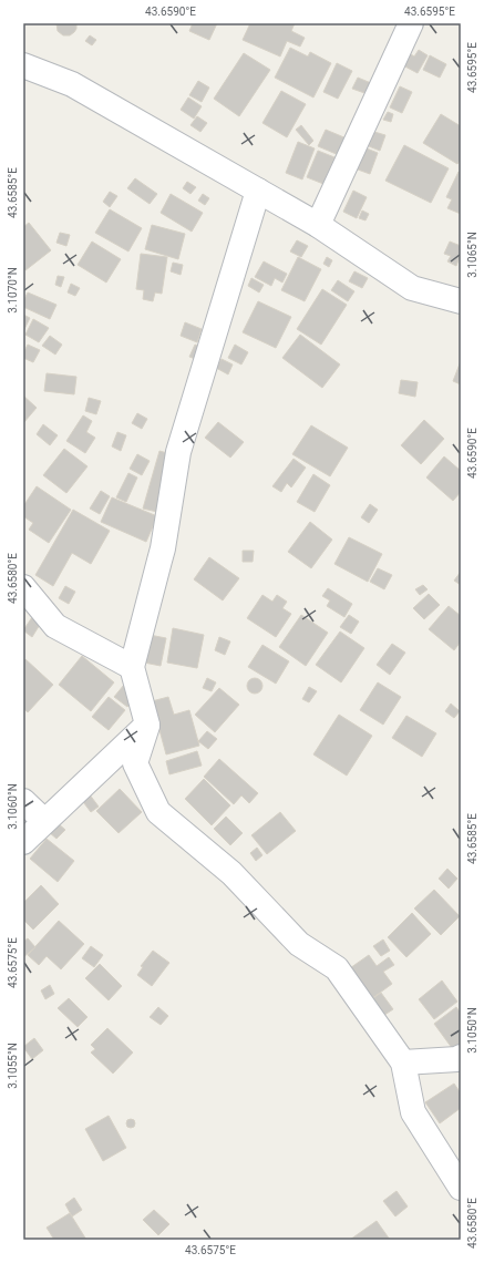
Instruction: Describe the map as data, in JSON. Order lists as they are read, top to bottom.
{
  "coordinates": [
    "43.6590°E",
    "43.6595°E",
    "43.6585°E",
    "3.1065°N",
    "3.1070°N",
    "43.6580°E",
    "3.1060°N",
    "43.6575°E",
    "3.1050°N",
    "3.1055°N"
  ]
}
